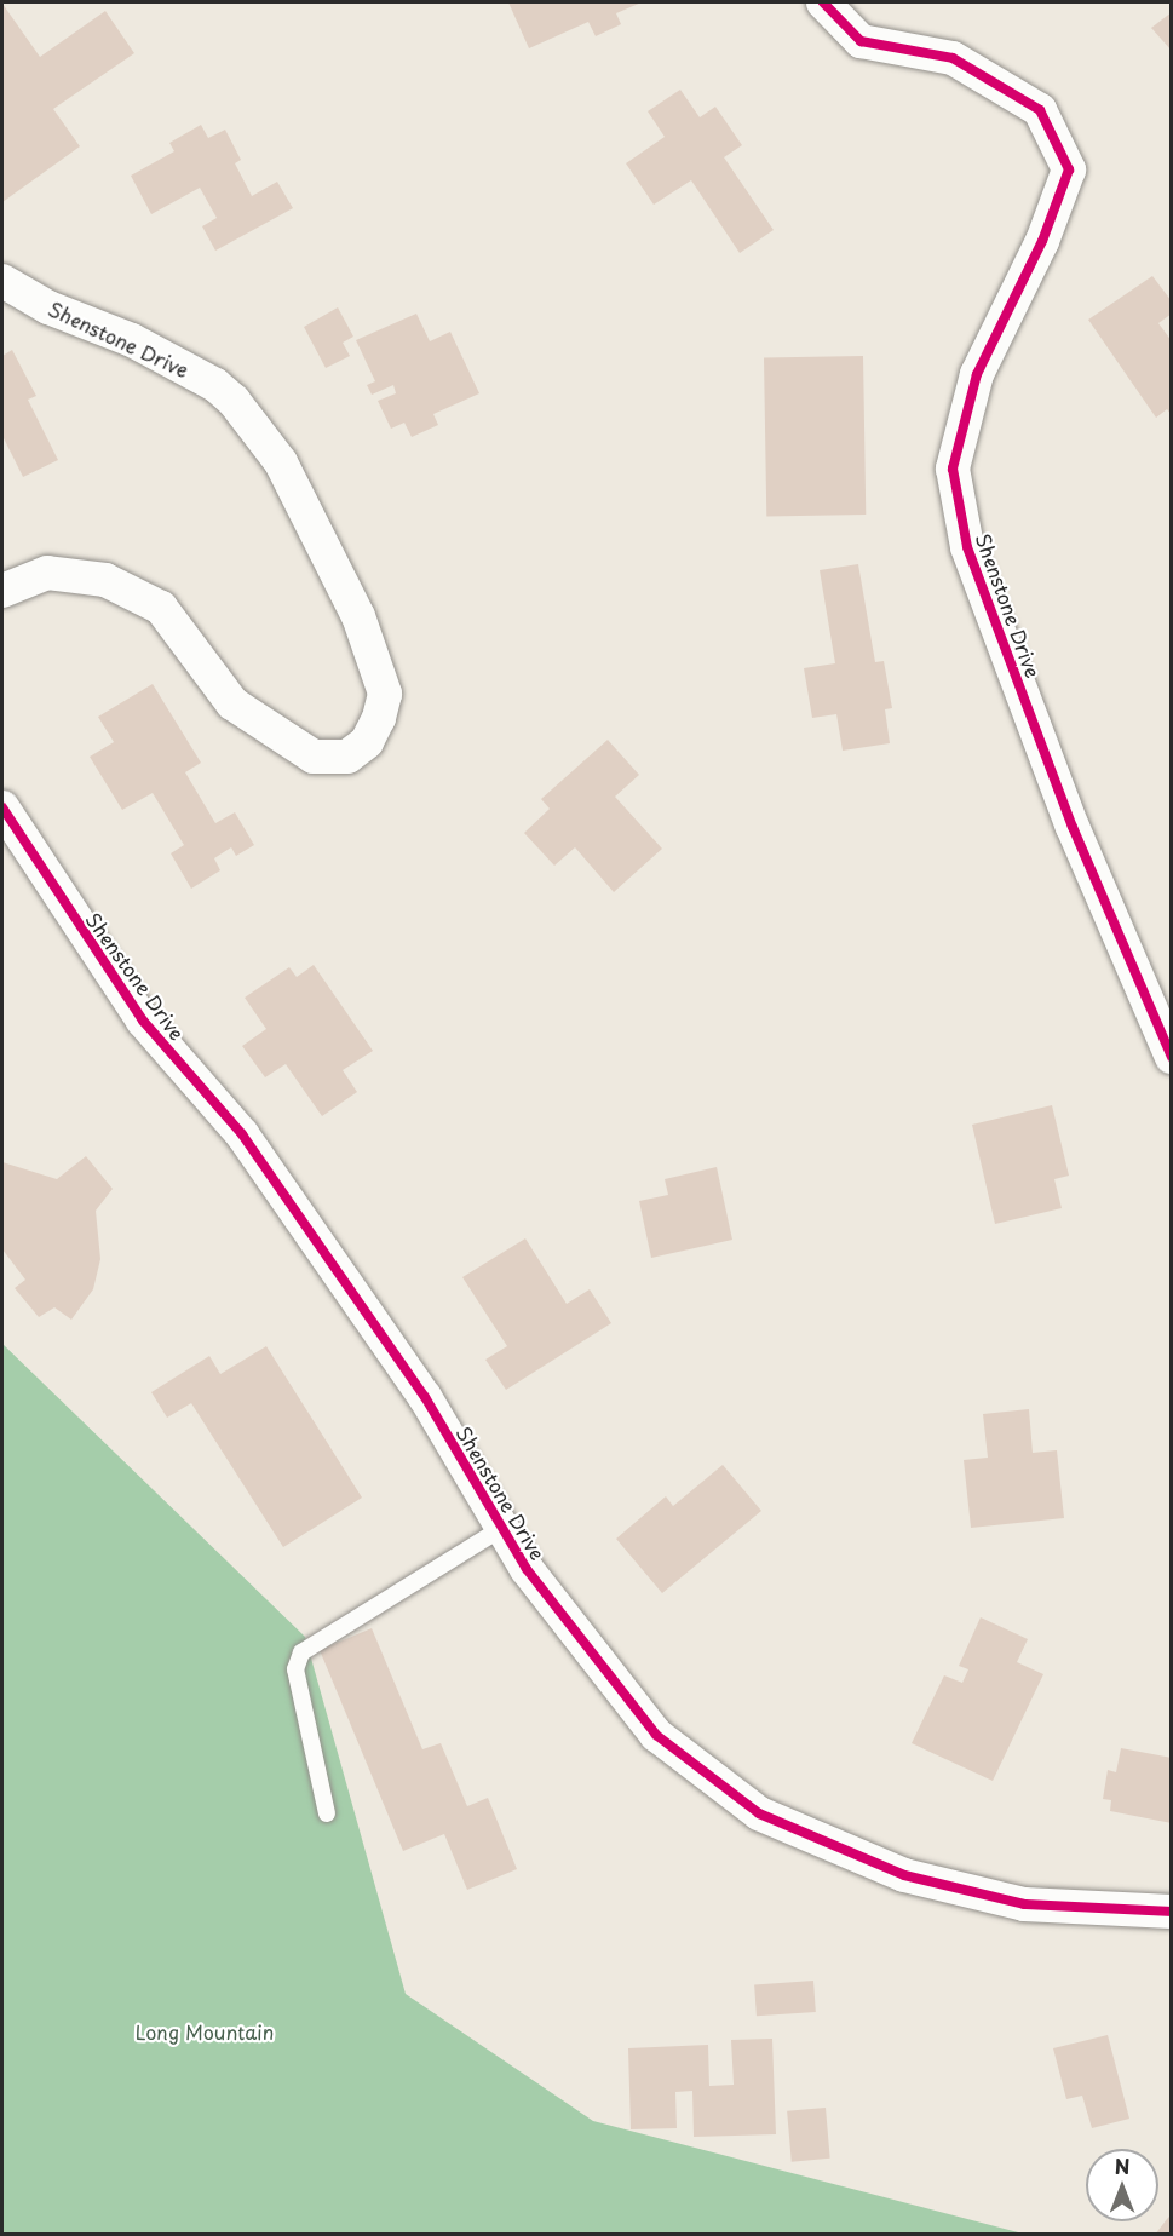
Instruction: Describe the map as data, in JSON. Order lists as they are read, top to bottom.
{
  "streets": {
    "street": ["Shenstone Drive"]
  },
  "parks": ["Long Mountain"],
  "north": "top"
}
